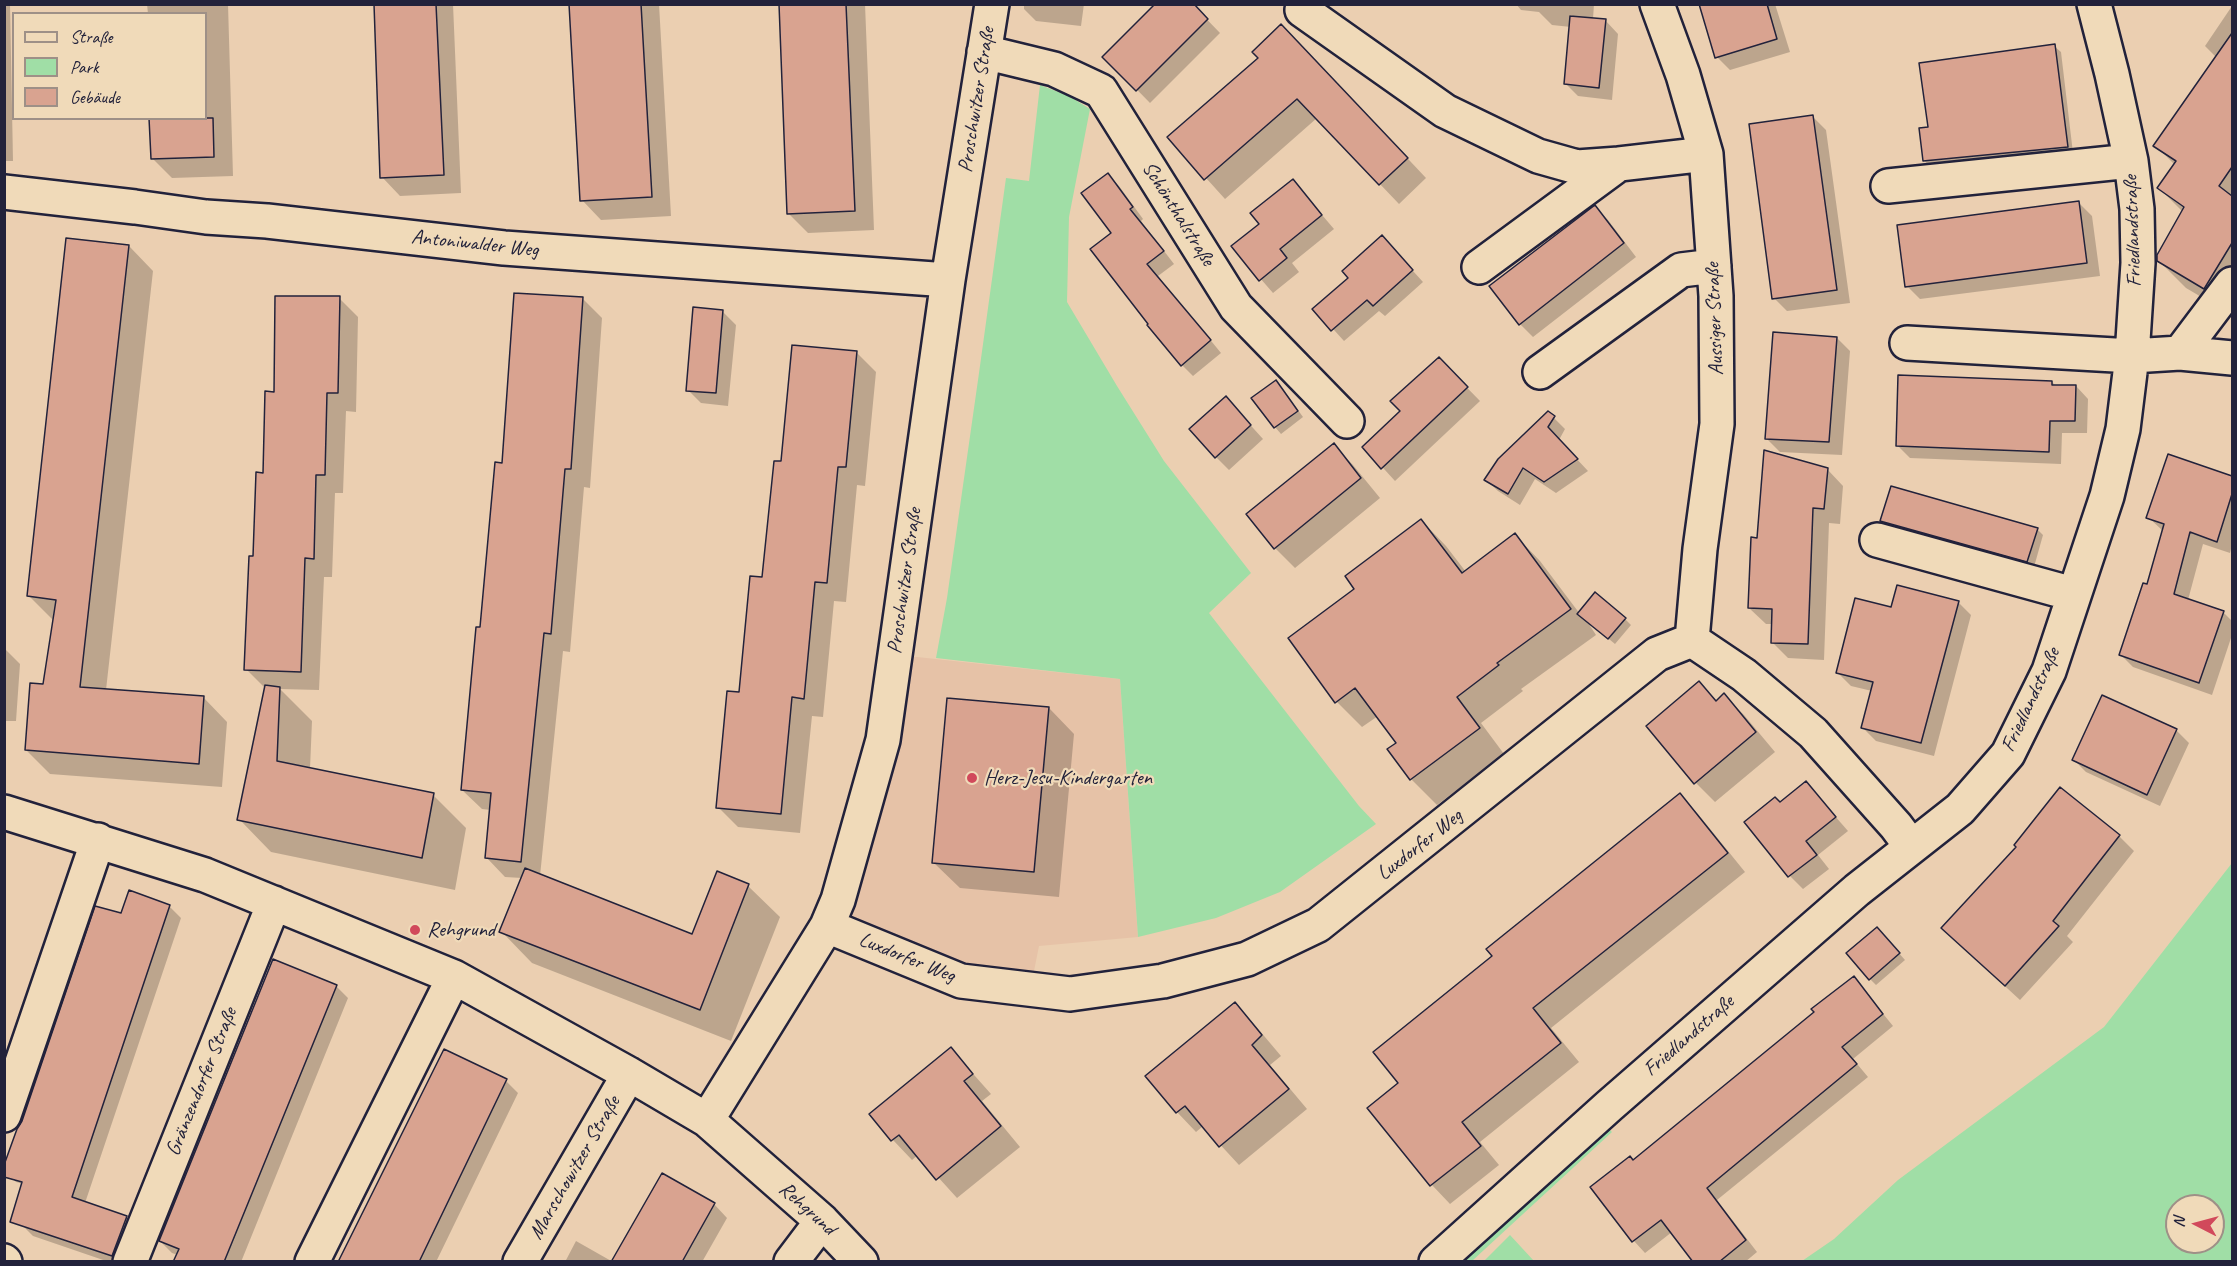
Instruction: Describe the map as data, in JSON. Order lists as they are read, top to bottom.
{
  "streets": {
    "street": [
      "Proschwitzer Straße",
      "Schönthalstraße",
      "Friedlandstraße",
      "Antoniwalder Weg",
      "Aussiger Straße",
      "Luxdorfer Weg",
      "Gränzendorfer Straße",
      "Marschowitzer Straße",
      "Rehgrund"
    ]
  },
  "crossings": [
    ["Proschwitzer Straße", "Schönthalstraße"],
    ["Proschwitzer Straße", "Antoniwalder Weg"],
    ["Proschwitzer Straße", "Luxdorfer Weg"],
    ["Proschwitzer Straße", "Rehgrund"],
    ["Aussiger Straße", "Luxdorfer Weg"],
    ["Gränzendorfer Straße", "Rehgrund"],
    ["Marschowitzer Straße", "Rehgrund"]
  ],
  "places": ["Herz-Jesu-Kindergarten", "Rehgrund"],
  "legend": ["Straße", "Park", "Gebäude"],
  "north": "left"
}
